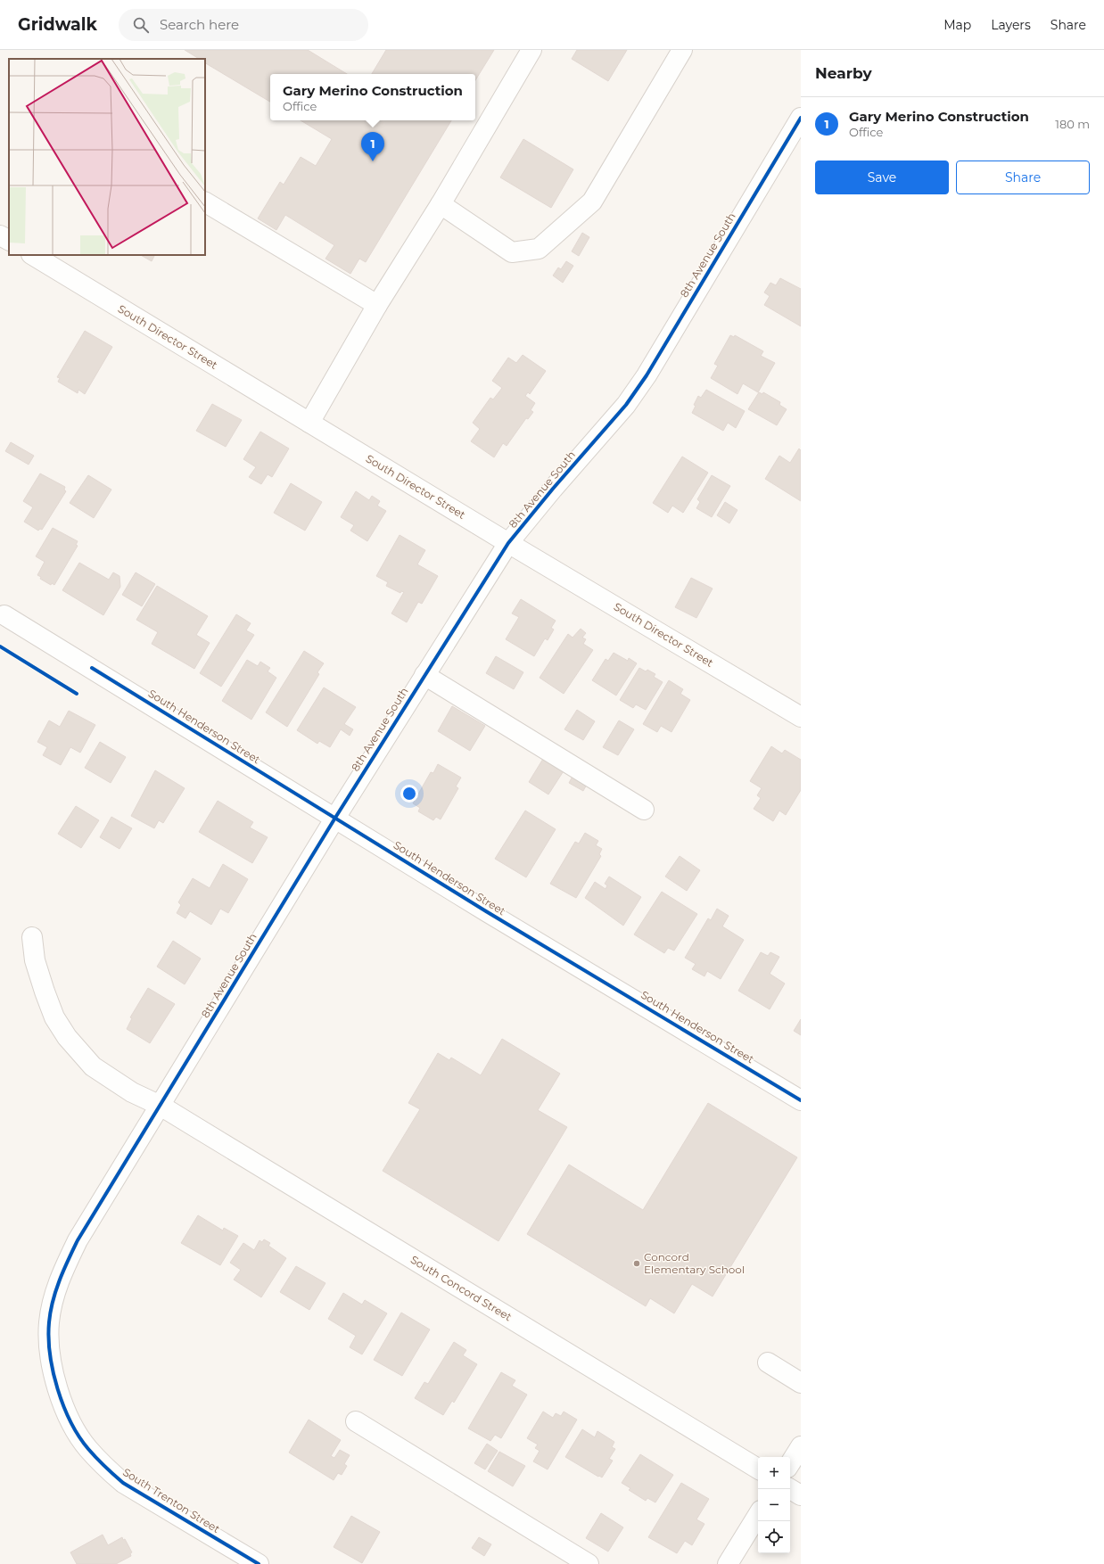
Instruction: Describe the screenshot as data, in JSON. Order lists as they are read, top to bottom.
{
  "streets": {
    "street": [
      "8th Avenue South",
      "South Director Street",
      "South Henderson Street",
      "South Concord Street",
      "South Trenton Street"
    ]
  },
  "crossings": [
    ["8th Avenue South", "South Director Street"],
    ["8th Avenue South", "South Henderson Street"],
    ["8th Avenue South", "South Concord Street"],
    ["8th Avenue South", "South Trenton Street"]
  ],
  "places": ["Concord Elementary School"],
  "page": {
    "header": "Gridwalk",
    "search": "Search here",
    "nav": ["Map", "Layers", "Share"],
    "heading": "Nearby",
    "popup": ["Gary Merino Construction", "Office"],
    "list": [
      {
        "mark": "1",
        "name": "Gary Merino Construction",
        "note": "Office",
        "value": "180 m"
      }
    ],
    "pins": "1",
    "buttons": ["Save", "Share"],
    "map_buttons": ["+", "−"]
  }
}
